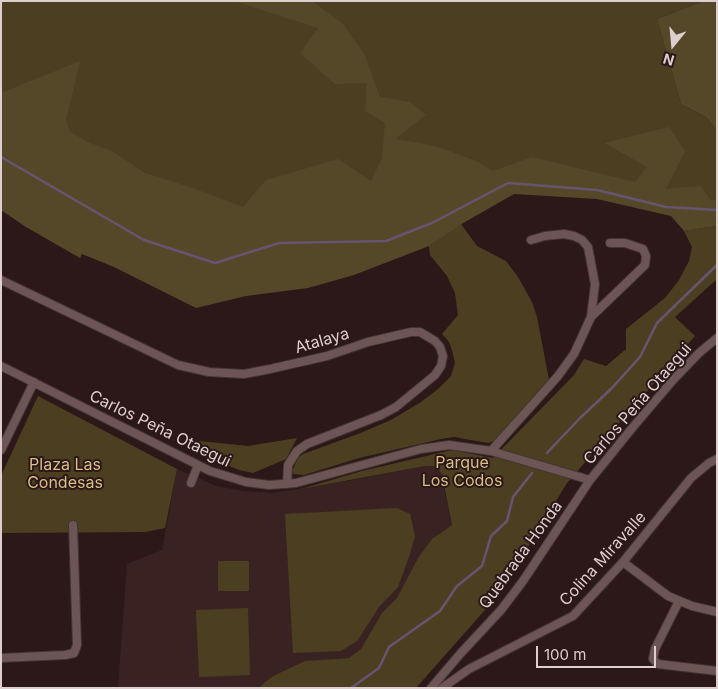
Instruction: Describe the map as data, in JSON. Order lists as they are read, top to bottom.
{
  "streets": {
    "street": [
      "Atalaya",
      "Carlos Peña Otaegui",
      "Quebrada Honda",
      "Colina Miravalle"
    ]
  },
  "crossings": [
    ["Atalaya", "Carlos Peña Otaegui"],
    ["Carlos Peña Otaegui", "Quebrada Honda"]
  ],
  "parks": ["Parque Los Codos", "Plaza Las Condesas"],
  "scale_bar": "100 m",
  "north": "bottom"
}
